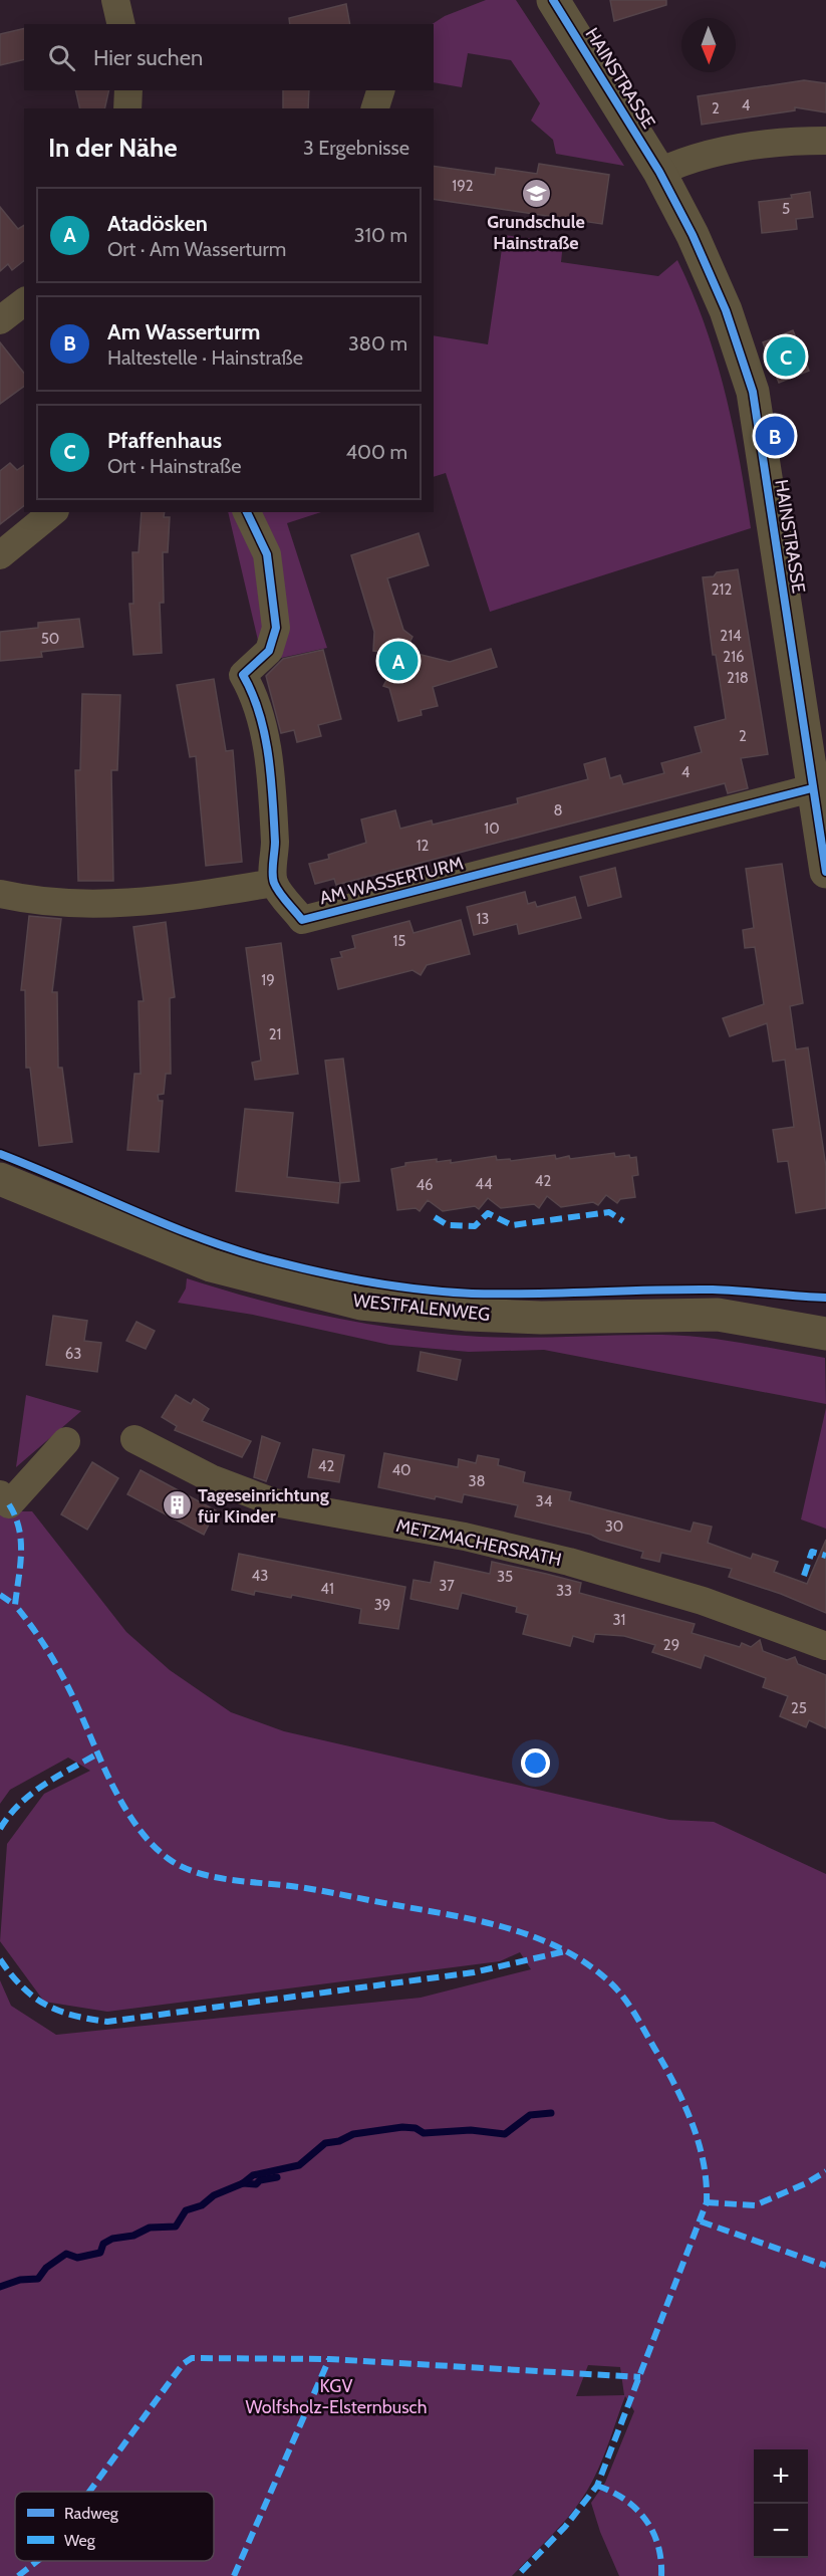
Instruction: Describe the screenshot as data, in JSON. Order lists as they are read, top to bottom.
{
  "streets": {
    "street": [
      "HAINSTRASSE",
      "AM WASSERTURM",
      "WESTFALENWEG",
      "METZMACHERSRATH"
    ]
  },
  "crossings": [
    ["HAINSTRASSE", "AM WASSERTURM"]
  ],
  "parks": ["KGV Wolfsholz-Elsternbusch"],
  "places": {
    "school or university": ["Grundschule Hainstraße"],
    "building": ["Tageseinrichtung für Kinder"]
  },
  "house_numbers": [
    "4",
    "2",
    "192",
    "5",
    "212",
    "214",
    "50",
    "216",
    "218",
    "2",
    "4",
    "8",
    "10",
    "12",
    "13",
    "15",
    "19",
    "21",
    "42",
    "44",
    "46",
    "63",
    "42",
    "40",
    "38",
    "34",
    "30",
    "43",
    "35",
    "37",
    "41",
    "33",
    "39",
    "31",
    "29",
    "25"
  ],
  "legend": ["Radweg", "Weg"],
  "north": "bottom",
  "page": {
    "search": "Hier suchen",
    "heading": ["In der Nähe", "3 Ergebnisse"],
    "list": [
      {
        "mark": "A",
        "name": "Atadösken",
        "note": "Ort · Am Wasserturm",
        "value": "310 m"
      },
      {
        "mark": "B",
        "name": "Am Wasserturm",
        "note": "Haltestelle · Hainstraße",
        "value": "380 m"
      },
      {
        "mark": "C",
        "name": "Pfaffenhaus",
        "note": "Ort · Hainstraße",
        "value": "400 m"
      }
    ],
    "pins": ["C", "B", "A"],
    "map_buttons": ["+", "−"]
  }
}
